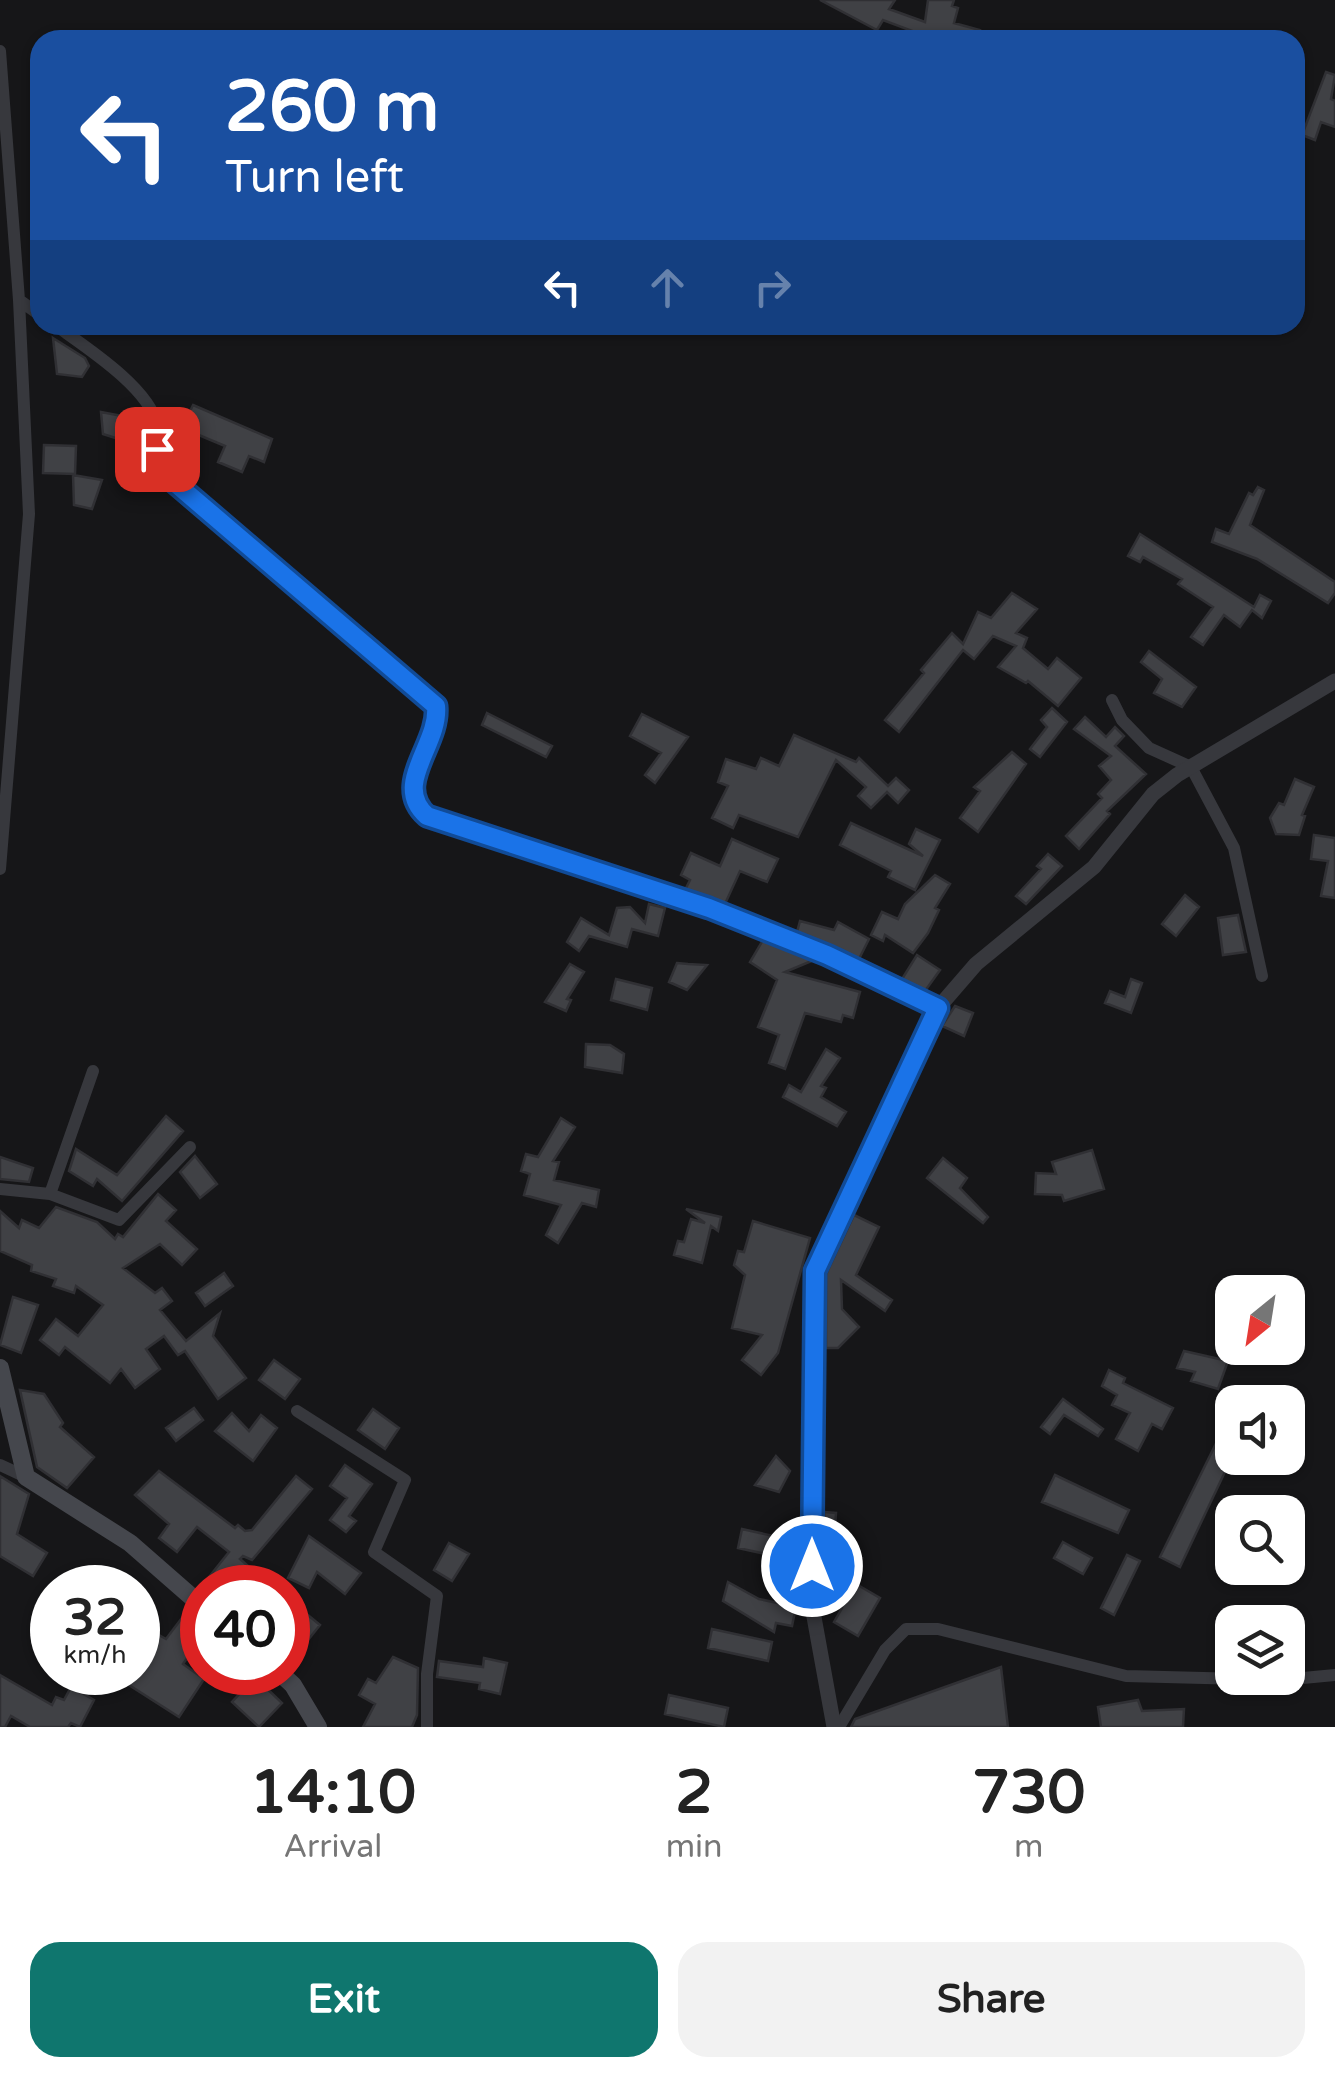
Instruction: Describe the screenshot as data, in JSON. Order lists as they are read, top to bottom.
{
  "north": "bottom left",
  "page": {
    "turn": ["260 m", "Turn left"],
    "speed": "32 km/h",
    "limit": "40",
    "eta": [
      "14:10",
      "Arrival",
      "2",
      "min",
      "730",
      "m"
    ],
    "buttons": ["Exit", "Share"]
  }
}
